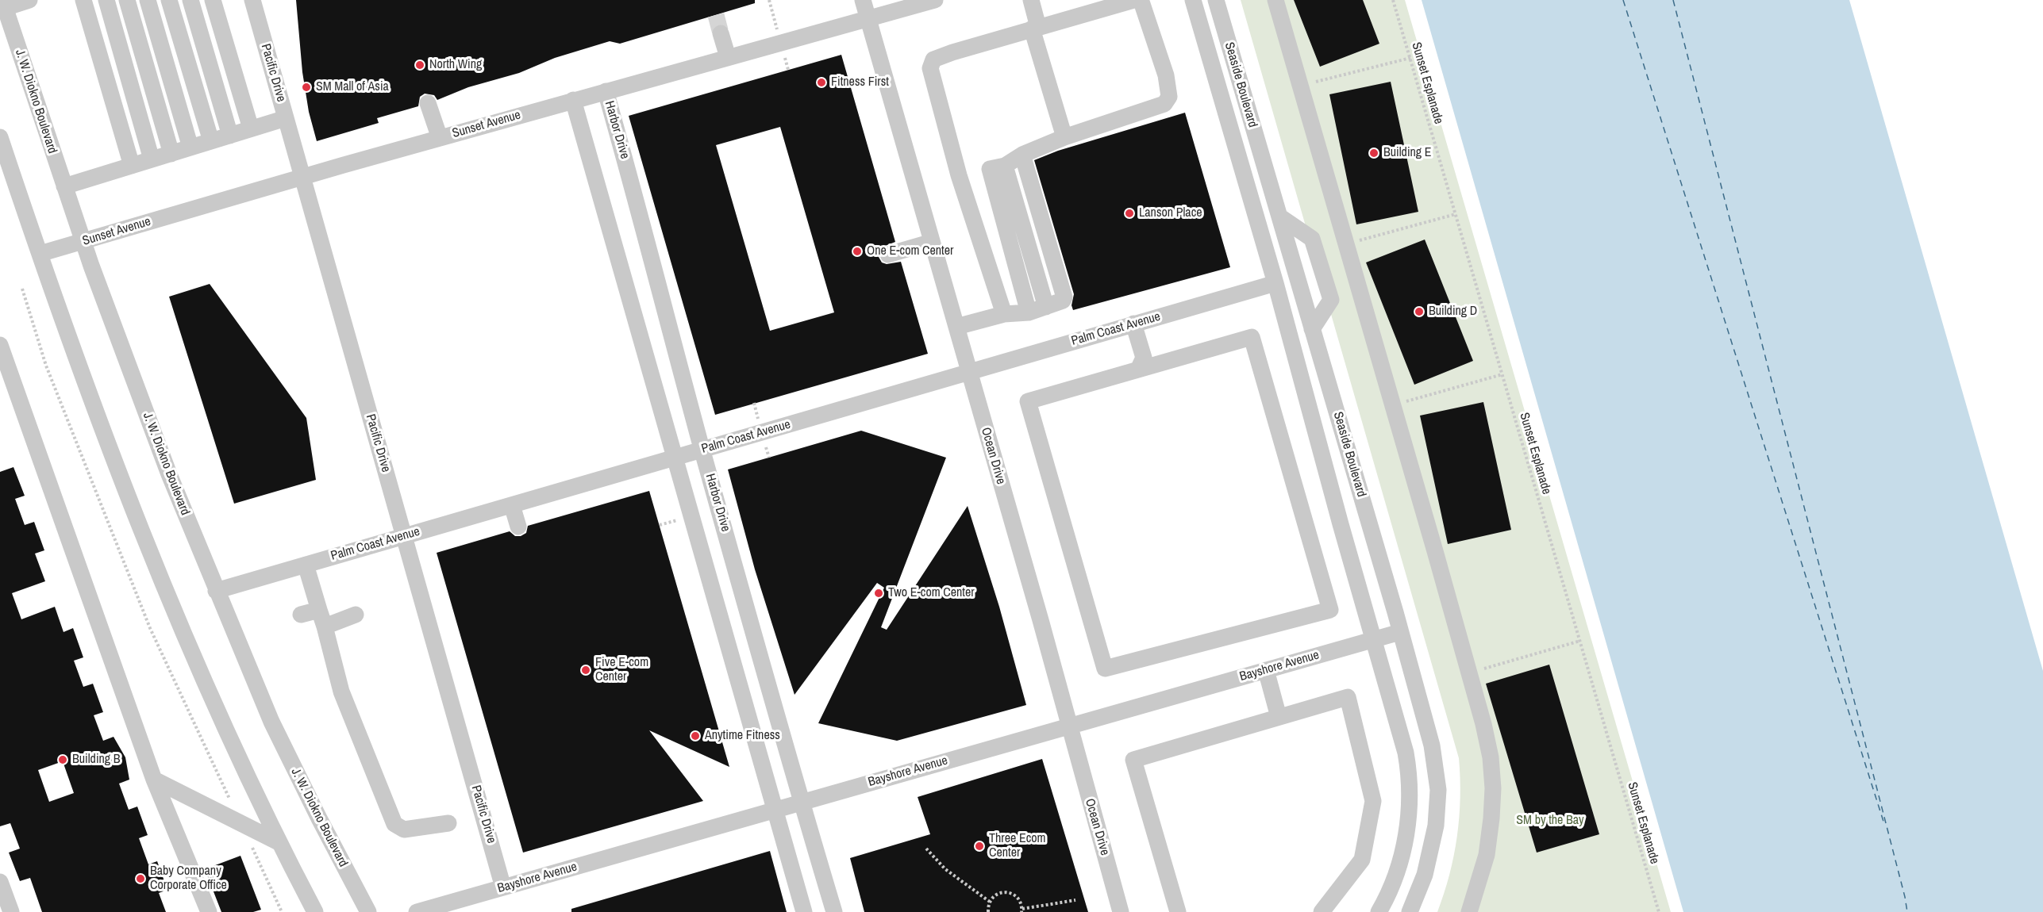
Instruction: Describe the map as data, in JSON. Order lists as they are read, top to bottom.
{
  "streets": {
    "street": [
      "Pacific Drive",
      "Seaside Boulevard",
      "J. W. Diokno Boulevard",
      "Sunset Avenue",
      "Harbor Drive",
      "Palm Coast Avenue",
      "Ocean Drive",
      "Bayshore Avenue"
    ],
    "path": ["Sunset Esplanade"]
  },
  "crossings": [
    ["Pacific Drive", "Sunset Avenue"],
    ["Pacific Drive", "Palm Coast Avenue"],
    ["Pacific Drive", "Bayshore Avenue"],
    ["Seaside Boulevard", "Palm Coast Avenue"],
    ["Seaside Boulevard", "Bayshore Avenue"],
    ["J. W. Diokno Boulevard", "Sunset Avenue"],
    ["J. W. Diokno Boulevard", "Palm Coast Avenue"],
    ["Sunset Avenue", "Harbor Drive"],
    ["Sunset Avenue", "Ocean Drive"],
    ["Harbor Drive", "Palm Coast Avenue"],
    ["Harbor Drive", "Bayshore Avenue"],
    ["Palm Coast Avenue", "Ocean Drive"],
    ["Ocean Drive", "Bayshore Avenue"]
  ],
  "parks": ["SM by the Bay"],
  "places": [
    "North Wing",
    "Fitness First",
    "SM Mall of Asia",
    "Building E",
    "Lanson Place",
    "One E-com Center",
    "Building D",
    "Two E-com Center",
    "Five E-com Center",
    "Anytime Fitness",
    "Building B",
    "Three Ecom Center",
    "Baby Company Corporate Office"
  ]
}
